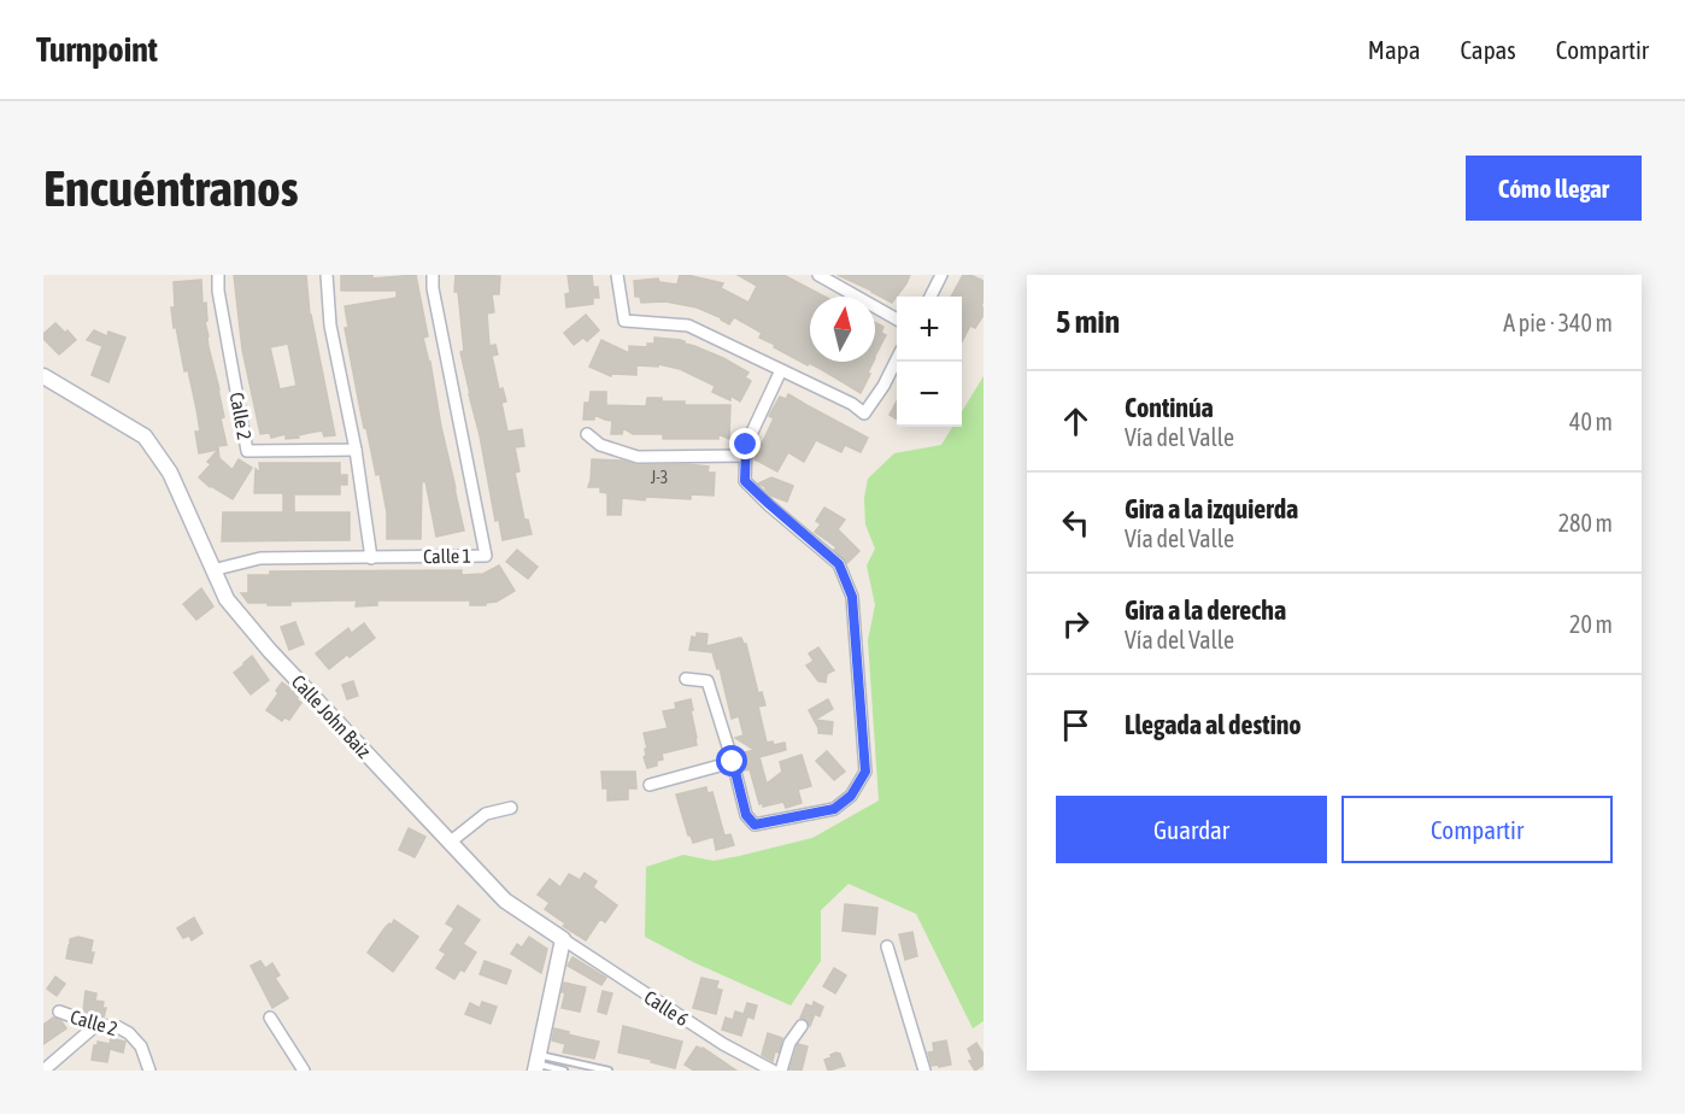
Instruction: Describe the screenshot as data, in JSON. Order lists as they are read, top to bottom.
{
  "streets": {
    "street": [
      "Calle 2",
      "Calle 1",
      "Calle John Baiz",
      "Calle 6"
    ]
  },
  "crossings": [
    ["Calle 1", "Calle John Baiz"],
    ["Calle John Baiz", "Calle 6"]
  ],
  "house_numbers": ["J-3"],
  "north": "top",
  "page": {
    "header": "Turnpoint",
    "nav": ["Mapa", "Capas", "Compartir"],
    "buttons": [
      "Cómo llegar",
      ["Guardar", "Compartir"]
    ],
    "title": "Encuéntranos",
    "heading": ["5 min", "A pie · 340 m"],
    "map_buttons": ["+", "−"],
    "list": [
      ["Continúa", "Vía del Valle", "40 m"],
      ["Gira a la izquierda", "Vía del Valle", "280 m"],
      ["Gira a la derecha", "Vía del Valle", "20 m"],
      "Llegada al destino"
    ]
  }
}
